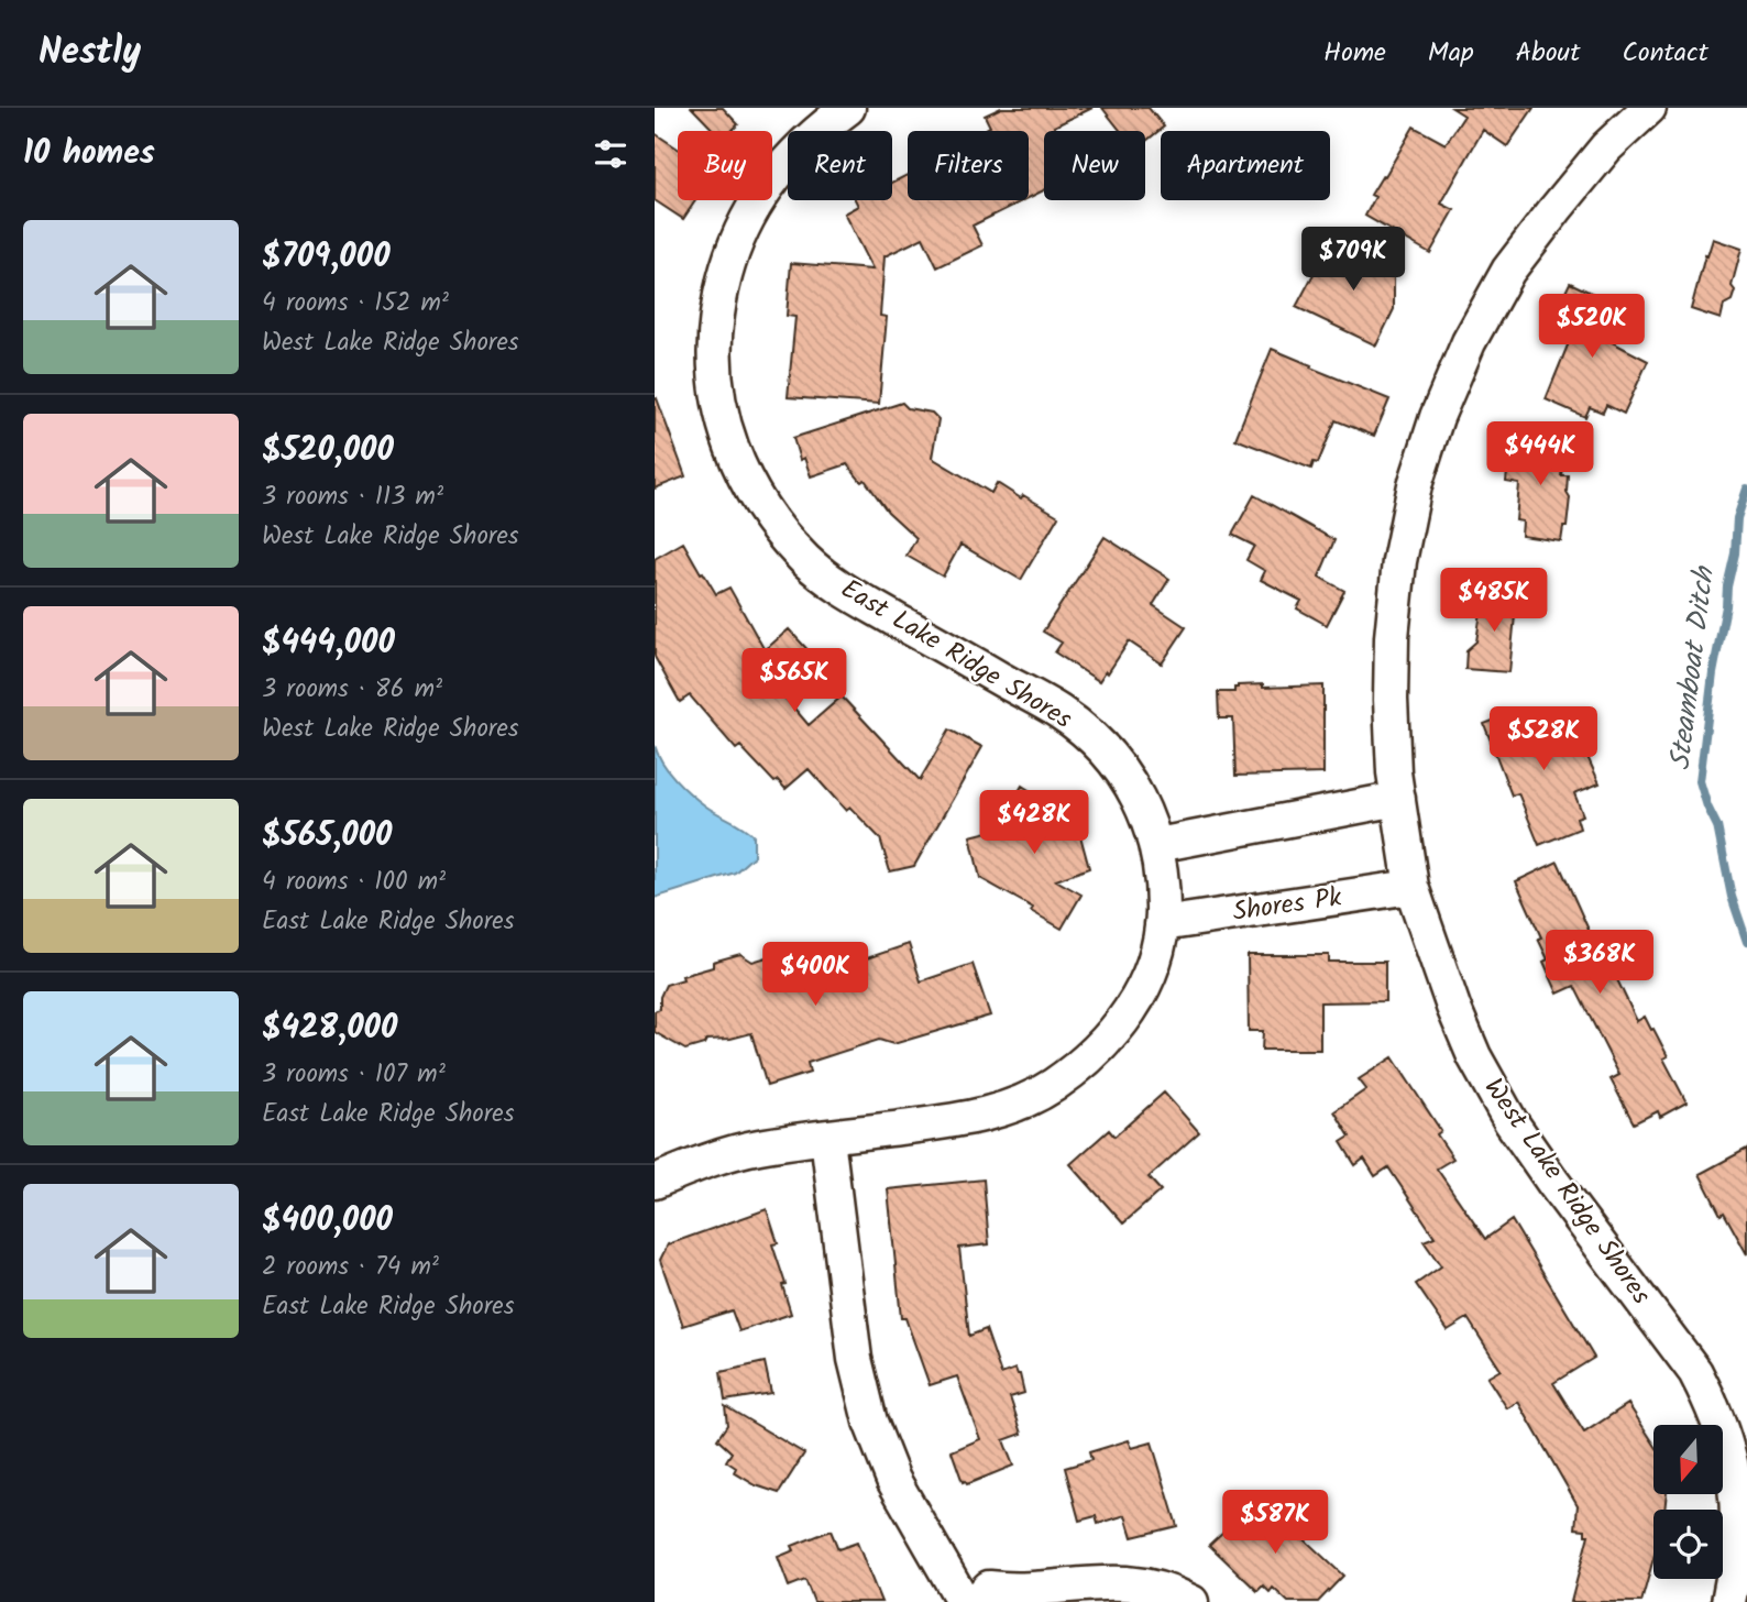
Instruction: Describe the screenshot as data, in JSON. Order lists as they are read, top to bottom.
{
  "streets": {
    "street": ["East Lake Ridge Shores", "Shores Pk", "West Lake Ridge Shores"]
  },
  "crossings": [
    ["East Lake Ridge Shores", "Shores Pk"],
    ["Shores Pk", "West Lake Ridge Shores"]
  ],
  "water": ["Steamboat Ditch"],
  "north": "bottom",
  "page": {
    "header": "Nestly",
    "nav": [
      "Home",
      "Map",
      "About",
      "Contact"
    ],
    "heading": "10 homes",
    "chip": [
      "Buy",
      "Rent",
      "Filters",
      "New",
      "Apartment"
    ],
    "list": [
      {
        "name": "$709,000",
        "note": "4 rooms · 152 m² · West Lake Ridge Shores"
      },
      {
        "name": "$520,000",
        "note": "3 rooms · 113 m² · West Lake Ridge Shores"
      },
      {
        "name": "$444,000",
        "note": "3 rooms · 86 m² · West Lake Ridge Shores"
      },
      {
        "name": "$565,000",
        "note": "4 rooms · 100 m² · East Lake Ridge Shores"
      },
      {
        "name": "$428,000",
        "note": "3 rooms · 107 m² · East Lake Ridge Shores"
      },
      {
        "name": "$400,000",
        "note": "2 rooms · 74 m² · East Lake Ridge Shores"
      }
    ],
    "price": [
      "$709K",
      "$520K",
      "$444K",
      "$485K",
      "$565K",
      "$528K",
      "$428K",
      "$368K",
      "$400K",
      "$587K"
    ]
  }
}
